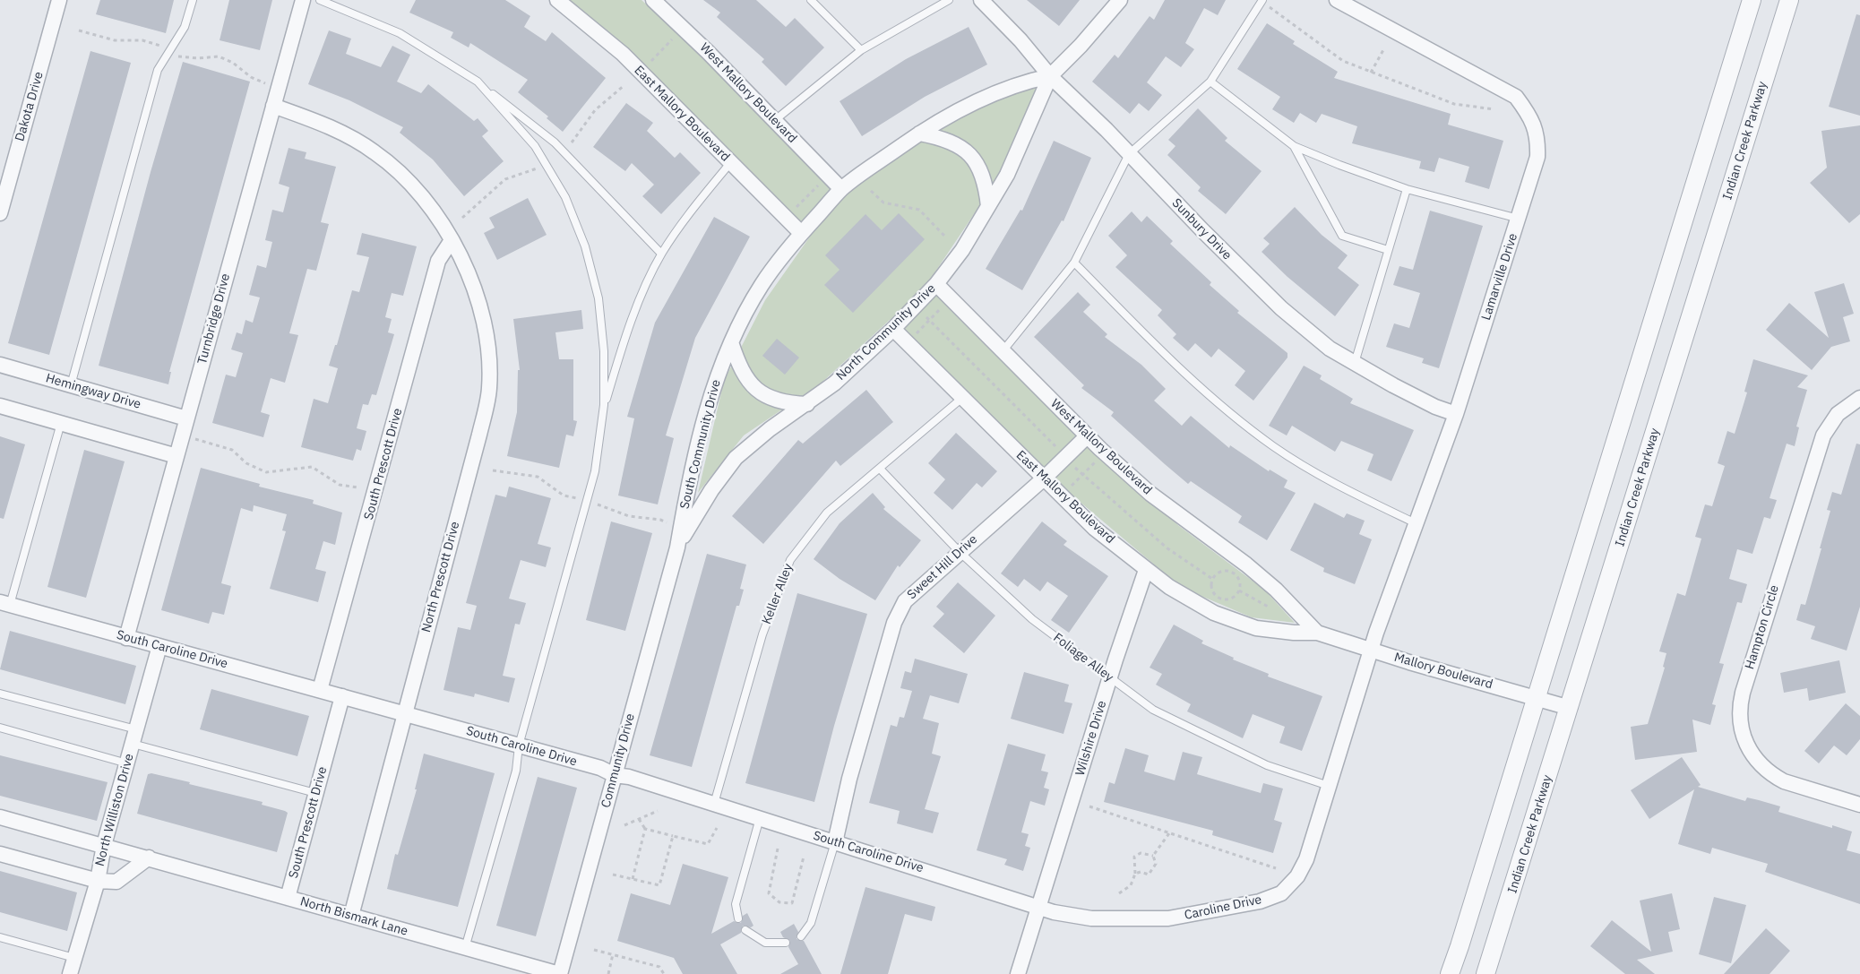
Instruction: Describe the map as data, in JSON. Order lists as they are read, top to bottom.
{
  "streets": {
    "street": [
      "West Mallory Boulevard",
      "Dakota Drive",
      "East Mallory Boulevard",
      "Indian Creek Parkway",
      "Sunbury Drive",
      "Lamarville Drive",
      "Turnbridge Drive",
      "North Community Drive",
      "Hemingway Drive",
      "South Community Drive",
      "South Prescott Drive",
      "Sweet Hill Drive",
      "North Prescott Drive",
      "Hampton Circle",
      "South Caroline Drive",
      "Mallory Boulevard",
      "Wilshire Drive",
      "Community Drive",
      "North Williston Drive",
      "Caroline Drive",
      "North Bismark Lane"
    ],
    "lane": ["Keller Alley", "Foliage Alley"]
  },
  "crossings": [
    ["West Mallory Boulevard", "East Mallory Boulevard"],
    ["West Mallory Boulevard", "North Community Drive"],
    ["West Mallory Boulevard", "South Community Drive"],
    ["West Mallory Boulevard", "Sweet Hill Drive"],
    ["West Mallory Boulevard", "Mallory Boulevard"],
    ["East Mallory Boulevard", "North Community Drive"],
    ["East Mallory Boulevard", "South Community Drive"],
    ["East Mallory Boulevard", "Sweet Hill Drive"],
    ["East Mallory Boulevard", "Keller Alley"],
    ["East Mallory Boulevard", "Mallory Boulevard"],
    ["East Mallory Boulevard", "Wilshire Drive"],
    ["Indian Creek Parkway", "Mallory Boulevard"],
    ["Sunbury Drive", "Lamarville Drive"],
    ["Sunbury Drive", "North Community Drive"],
    ["Sunbury Drive", "South Community Drive"],
    ["Lamarville Drive", "Mallory Boulevard"],
    ["Lamarville Drive", "Caroline Drive"],
    ["Turnbridge Drive", "Hemingway Drive"],
    ["Turnbridge Drive", "North Prescott Drive"],
    ["Turnbridge Drive", "South Caroline Drive"],
    ["North Community Drive", "South Community Drive"],
    ["North Community Drive", "Community Drive"],
    ["South Community Drive", "Community Drive"],
    ["South Prescott Drive", "North Prescott Drive"],
    ["South Prescott Drive", "South Caroline Drive"],
    ["South Prescott Drive", "North Bismark Lane"],
    ["Sweet Hill Drive", "South Caroline Drive"],
    ["Sweet Hill Drive", "Foliage Alley"],
    ["North Prescott Drive", "South Caroline Drive"],
    ["North Prescott Drive", "North Bismark Lane"],
    ["Keller Alley", "South Caroline Drive"],
    ["Keller Alley", "Foliage Alley"],
    ["South Caroline Drive", "Wilshire Drive"],
    ["South Caroline Drive", "Community Drive"],
    ["South Caroline Drive", "North Williston Drive"],
    ["South Caroline Drive", "Caroline Drive"],
    ["Foliage Alley", "Wilshire Drive"],
    ["Foliage Alley", "Caroline Drive"],
    ["Mallory Boulevard", "Caroline Drive"],
    ["Wilshire Drive", "Caroline Drive"],
    ["Community Drive", "North Bismark Lane"],
    ["North Williston Drive", "North Bismark Lane"]
  ]
}
